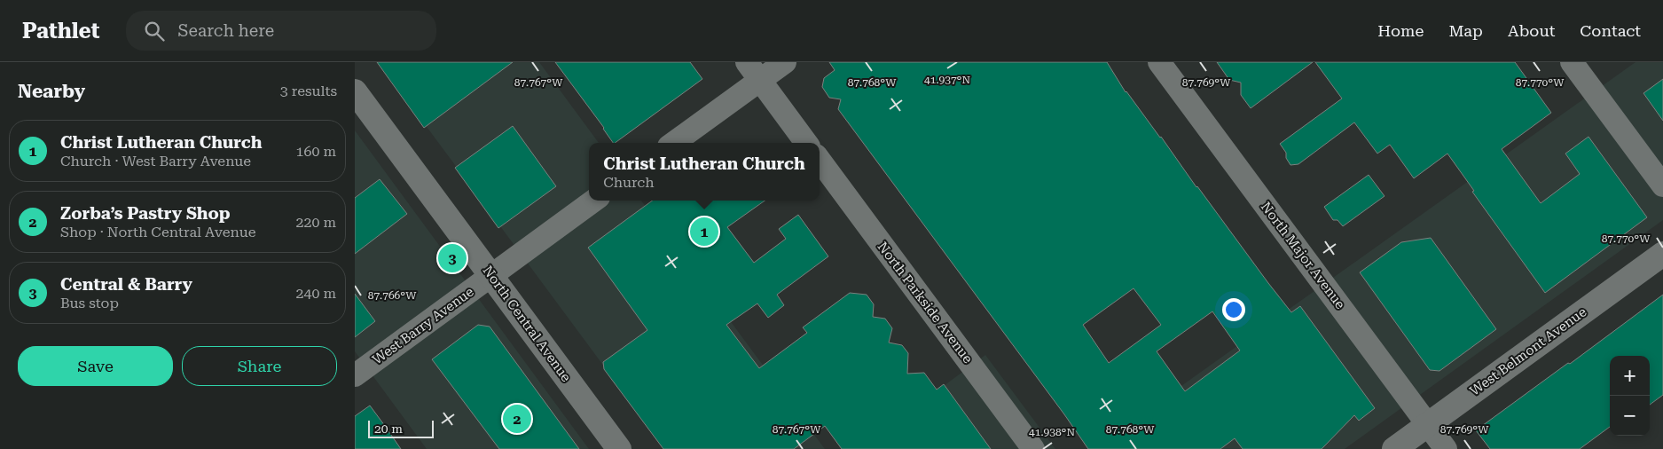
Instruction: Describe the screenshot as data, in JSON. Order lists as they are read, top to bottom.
{
  "streets": {
    "main road": ["North Central Avenue", "West Belmont Avenue"],
    "street": ["North Major Avenue", "North Parkside Avenue", "West Barry Avenue"]
  },
  "crossings": [
    ["North Major Avenue", "West Belmont Avenue"],
    ["North Central Avenue", "West Barry Avenue"]
  ],
  "scale_bar": "20 m",
  "page": {
    "header": "Pathlet",
    "search": "Search here",
    "nav": [
      "Home",
      "Map",
      "About",
      "Contact"
    ],
    "heading": ["Nearby", "3 results"],
    "list": [
      {
        "mark": "1",
        "name": "Christ Lutheran Church",
        "note": "Church · West Barry Avenue",
        "value": "160 m"
      },
      {
        "mark": "2",
        "name": "Zorba’s Pastry Shop",
        "note": "Shop · North Central Avenue",
        "value": "220 m"
      },
      {
        "mark": "3",
        "name": "Central & Barry",
        "note": "Bus stop",
        "value": "240 m"
      }
    ],
    "popup": ["Christ Lutheran Church", "Church"],
    "pins": ["1", "3", "2"],
    "buttons": ["Save", "Share"],
    "map_buttons": ["+", "−"],
    "scale": "20 m"
  },
  "coordinates": [
    "41.937°N",
    "87.768°W",
    "87.769°W",
    "87.770°W",
    "87.767°W",
    "87.766°W",
    "41.938°N"
  ]
}
